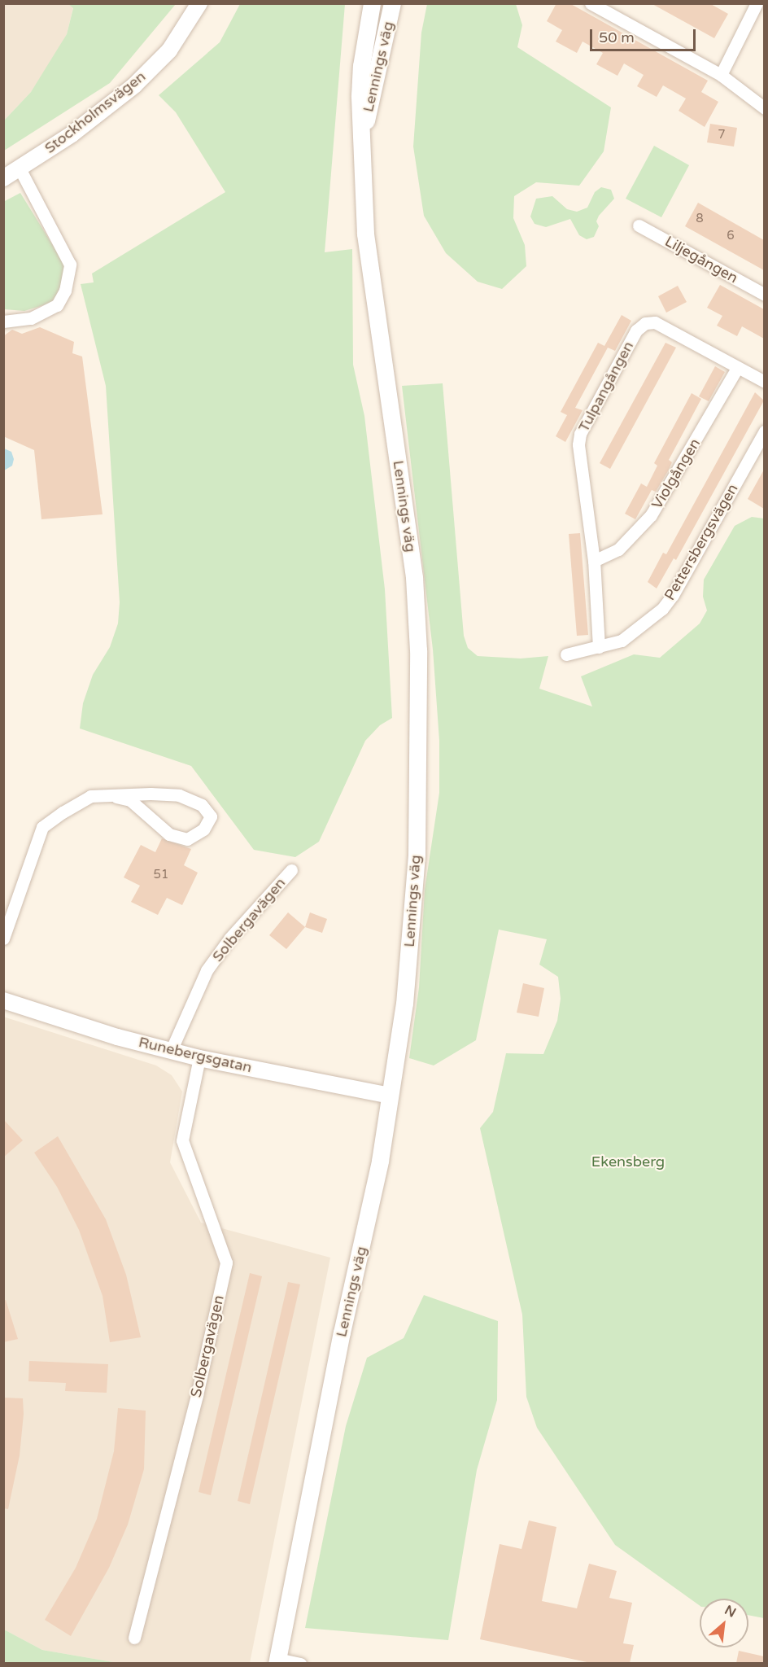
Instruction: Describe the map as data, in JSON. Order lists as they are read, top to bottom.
{
  "streets": {
    "main road": ["Lennings väg"],
    "street": [
      "Stockholmsvägen",
      "Liljegången",
      "Tulpangången",
      "Violgången",
      "Pettersbergsvägen",
      "Solbergavägen",
      "Runebergsgatan"
    ]
  },
  "crossings": [
    ["Lennings väg", "Runebergsgatan"],
    ["Tulpangången", "Violgången"],
    ["Tulpangången", "Pettersbergsvägen"],
    ["Solbergavägen", "Runebergsgatan"]
  ],
  "parks": ["Ekensberg"],
  "house_numbers": [
    "7",
    "8",
    "6",
    "51"
  ],
  "scale_bar": "50 m",
  "north": "top right"
}
